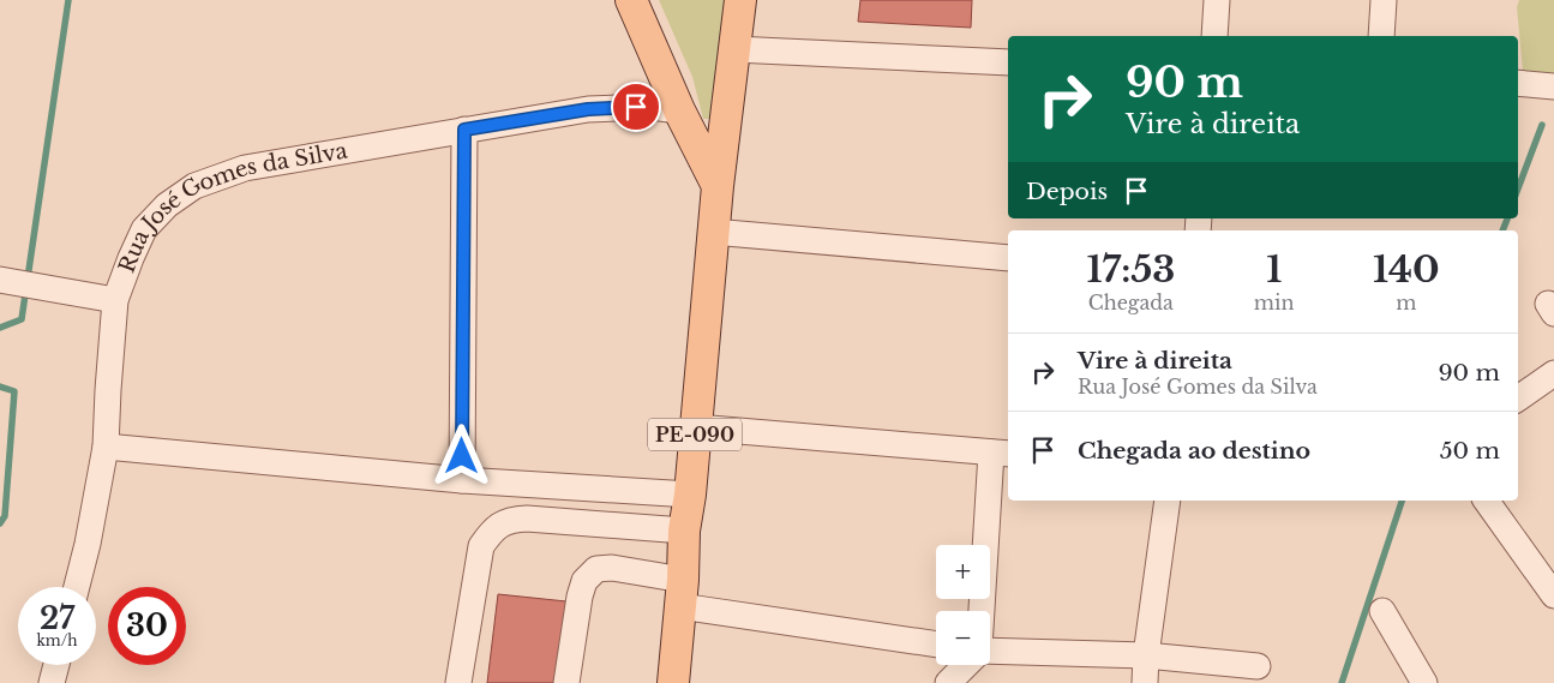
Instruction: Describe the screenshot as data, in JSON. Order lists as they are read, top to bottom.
{
  "streets": {
    "main road": ["PE-090"],
    "street": ["Rua José Gomes da Silva"]
  },
  "page": {
    "turn": ["90 m", "Vire à direita"],
    "then": "Depois",
    "eta": [
      "17:53",
      "Chegada",
      "1",
      "min",
      "140",
      "m"
    ],
    "list": [
      {
        "name": "Vire à direita",
        "note": "Rua José Gomes da Silva",
        "value": "90 m"
      },
      {
        "name": "Chegada ao destino",
        "value": "50 m"
      }
    ],
    "map_buttons": ["+", "−"],
    "speed": "27 km/h",
    "limit": "30"
  }
}
